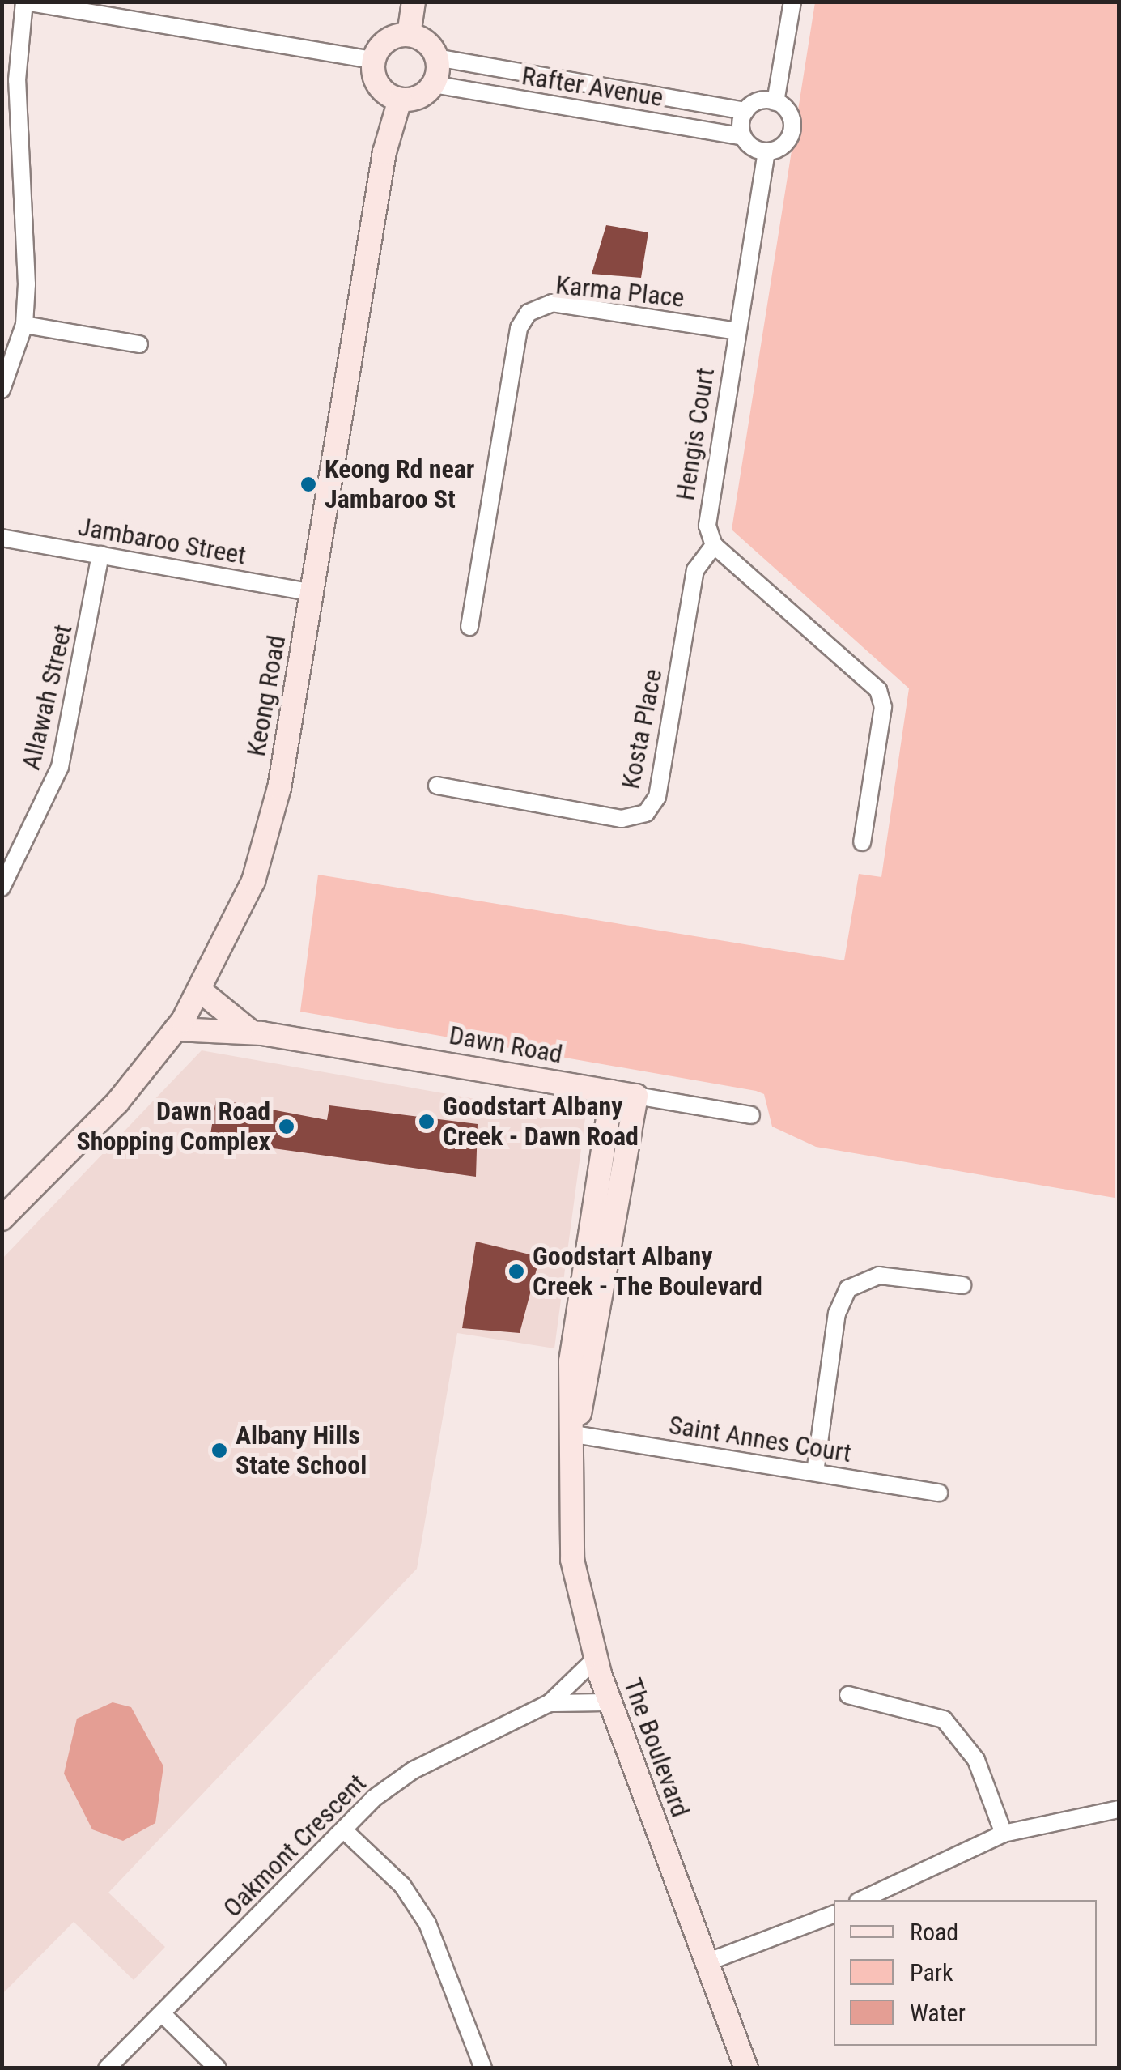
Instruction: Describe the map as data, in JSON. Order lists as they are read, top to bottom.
{
  "streets": {
    "street": [
      "Rafter Avenue",
      "Karma Place",
      "Hengis Court",
      "Jambaroo Street",
      "Keong Road",
      "Allawah Street",
      "Kosta Place",
      "Dawn Road",
      "Saint Annes Court",
      "The Boulevard",
      "Oakmont Crescent"
    ]
  },
  "crossings": [
    ["Rafter Avenue", "Hengis Court"],
    ["Rafter Avenue", "Keong Road"],
    ["Karma Place", "Hengis Court"],
    ["Hengis Court", "Kosta Place"],
    ["Jambaroo Street", "Keong Road"],
    ["Jambaroo Street", "Allawah Street"],
    ["Keong Road", "Dawn Road"],
    ["Dawn Road", "The Boulevard"],
    ["Saint Annes Court", "The Boulevard"],
    ["The Boulevard", "Oakmont Crescent"]
  ],
  "places": [
    "Keong Rd near Jambaroo St",
    "Goodstart Albany Creek - Dawn Road",
    "Dawn Road Shopping Complex",
    "Goodstart Albany Creek - The Boulevard",
    "Albany Hills State School"
  ],
  "legend": ["Road", "Park", "Water"]
}
